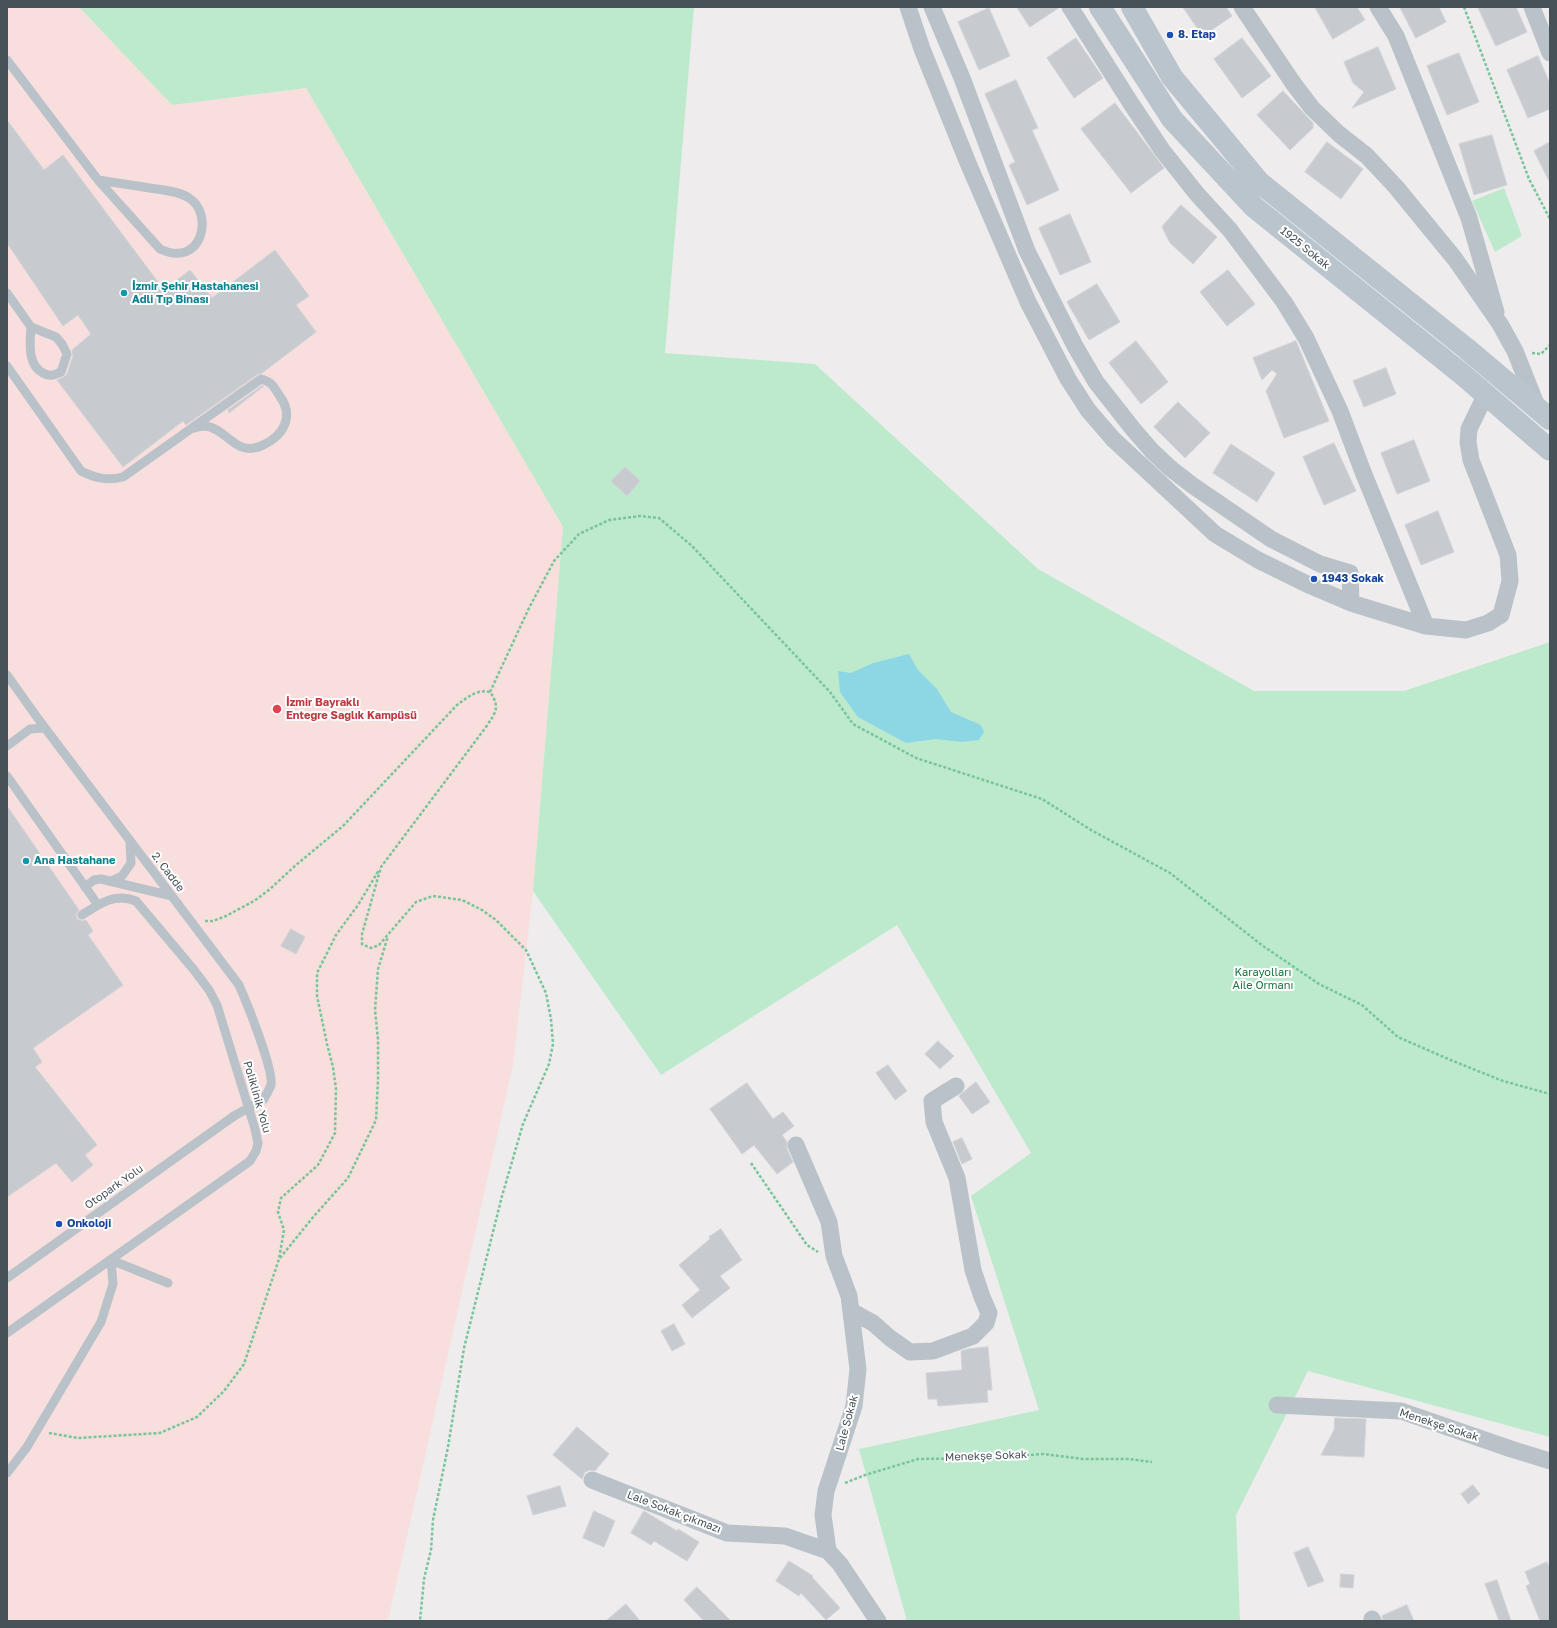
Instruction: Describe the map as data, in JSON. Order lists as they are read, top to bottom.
{
  "streets": {
    "main road": ["1925 Sokak"],
    "street": ["Lale Sokak", "Menekşe Sokak", "Lale Sokak çıkmazı"],
    "lane": ["2. Cadde", "Poliklinik Yolu", "Otopark Yolu"]
  },
  "crossings": [
    ["2. Cadde", "Otopark Yolu"],
    ["Lale Sokak", "Menekşe Sokak"],
    ["Lale Sokak", "Lale Sokak çıkmazı"]
  ],
  "parks": ["Karayolları Aile Ormanı"],
  "places": [
    "8. Etap",
    "İzmir Şehir Hastahanesi Adli Tıp Binası",
    "1943 Sokak",
    "İzmir Bayraklı Entegre Sağlık Kampüsü",
    "Ana Hastahane",
    "Onkoloji"
  ]
}
